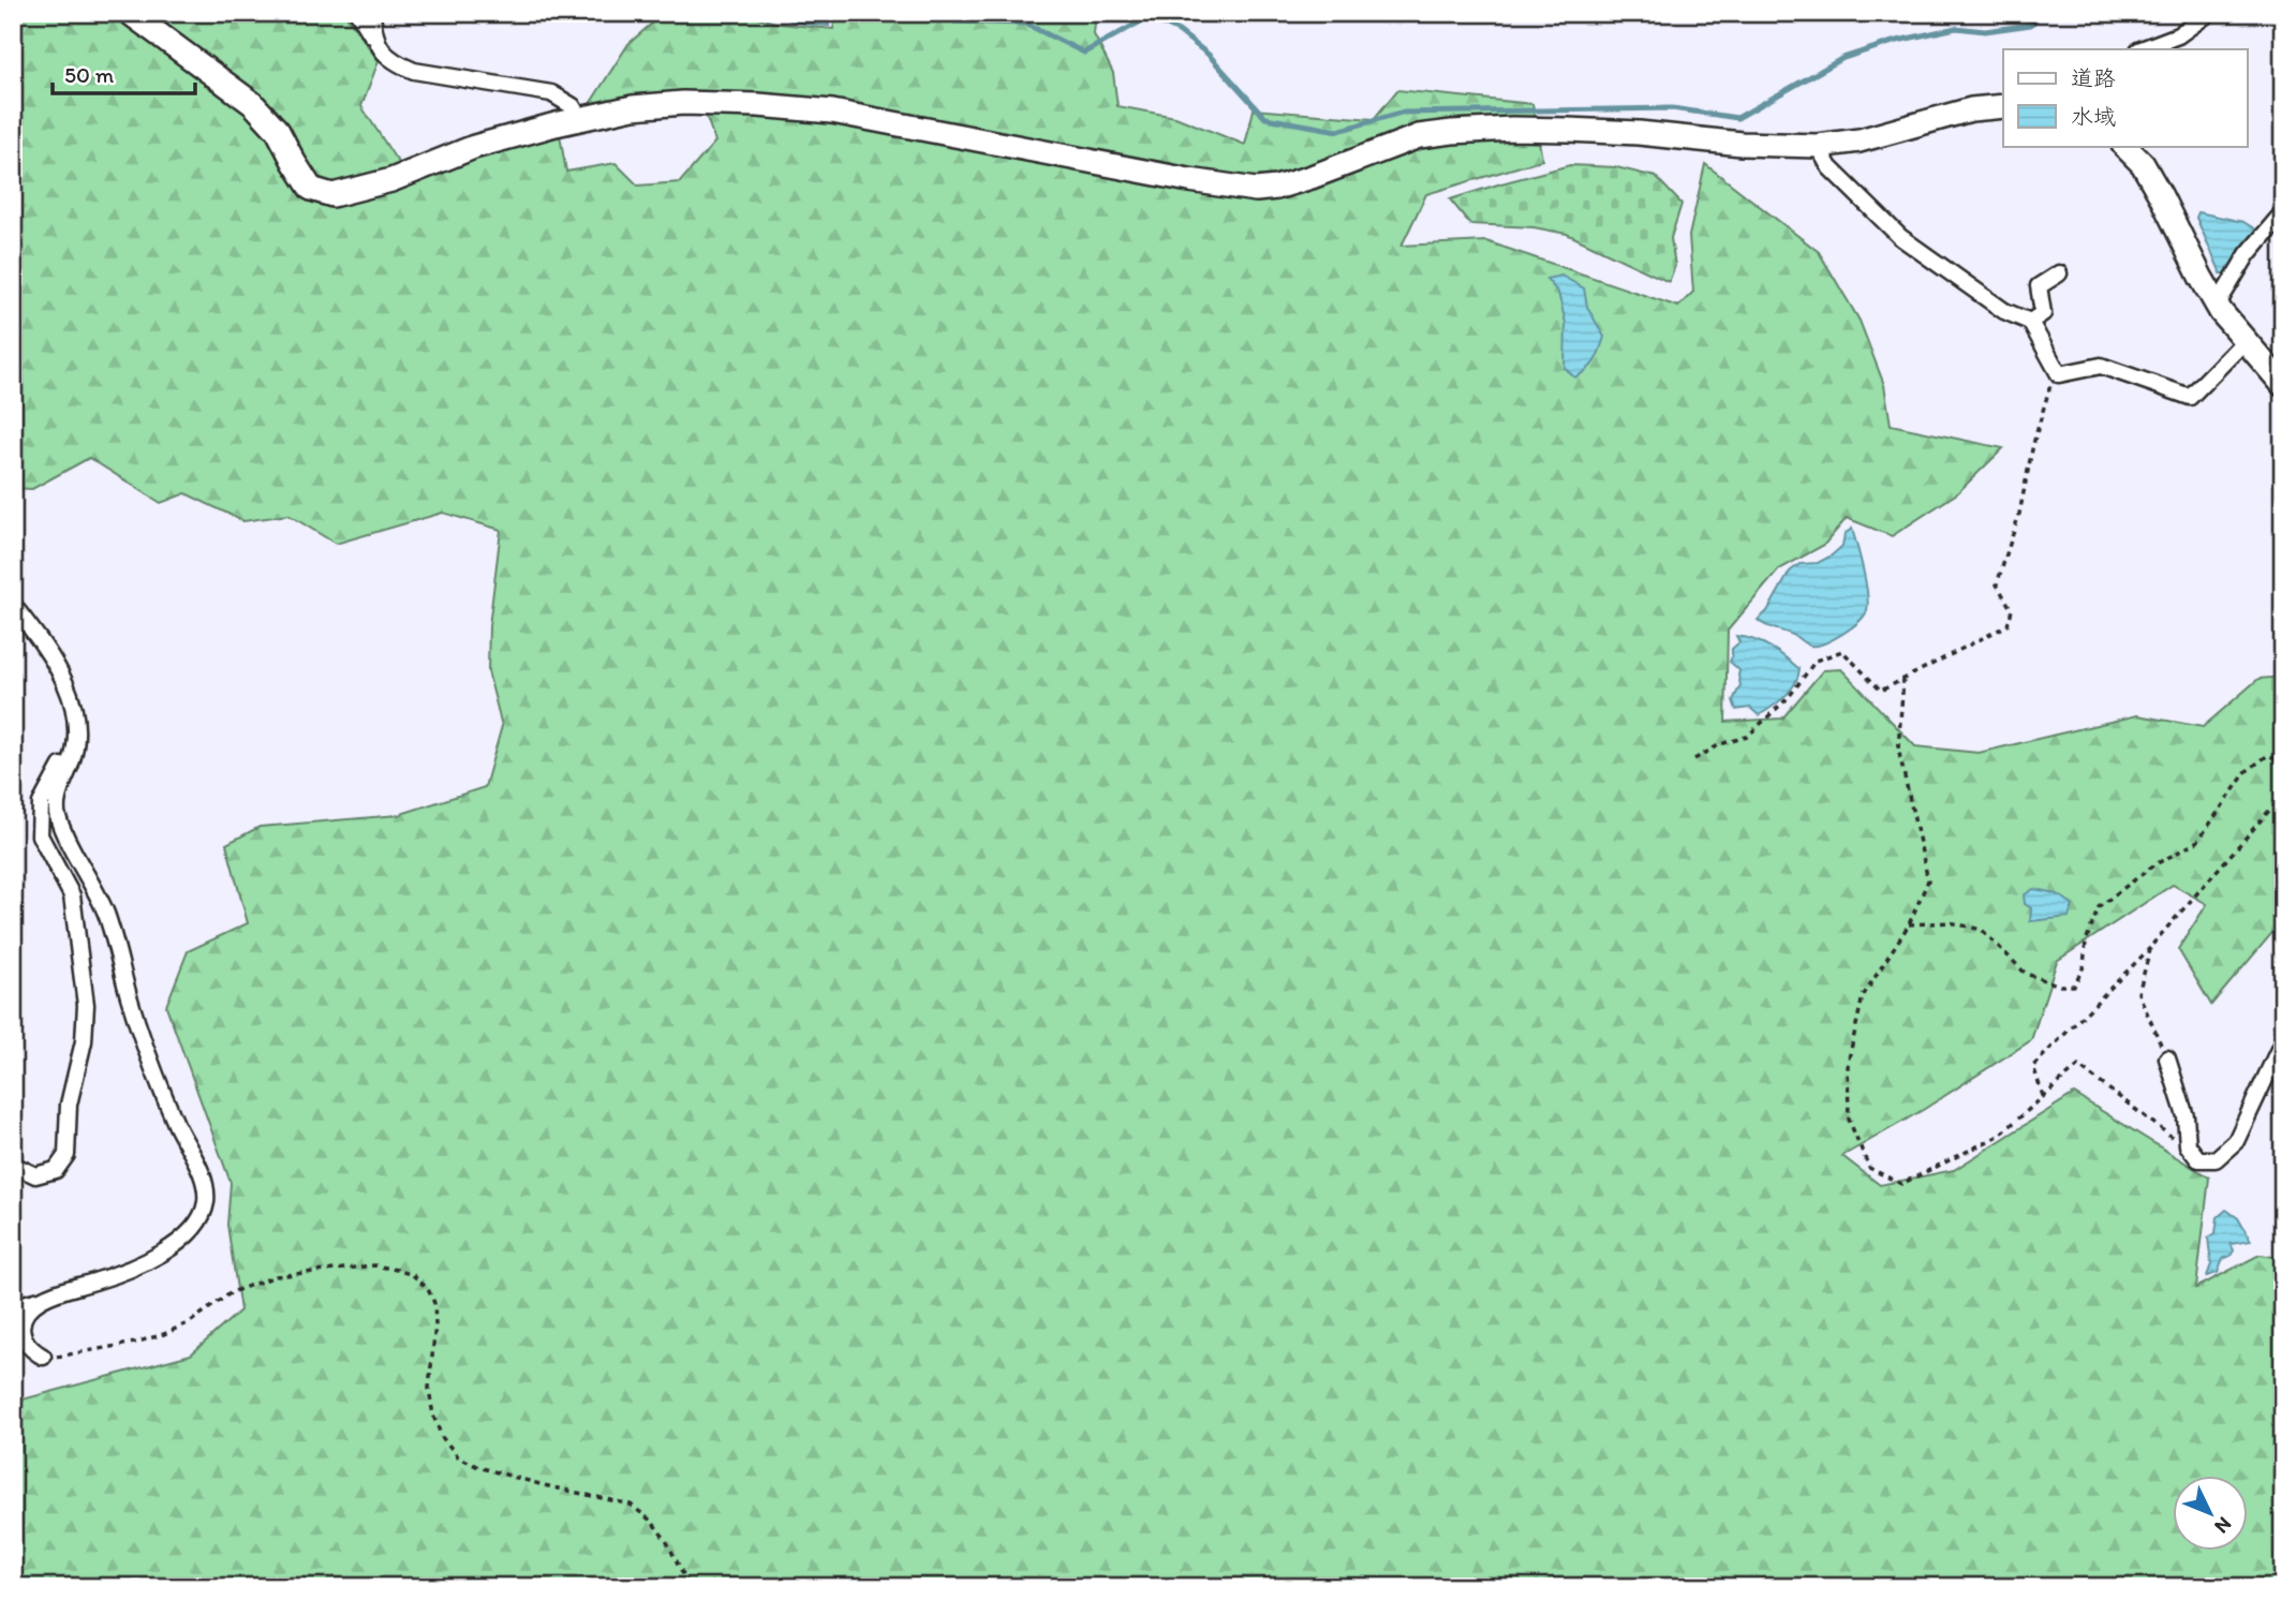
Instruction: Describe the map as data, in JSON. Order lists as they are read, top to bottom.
{
  "legend": ["道路", "水域"],
  "scale_bar": "50 m",
  "north": "bottom right"
}
